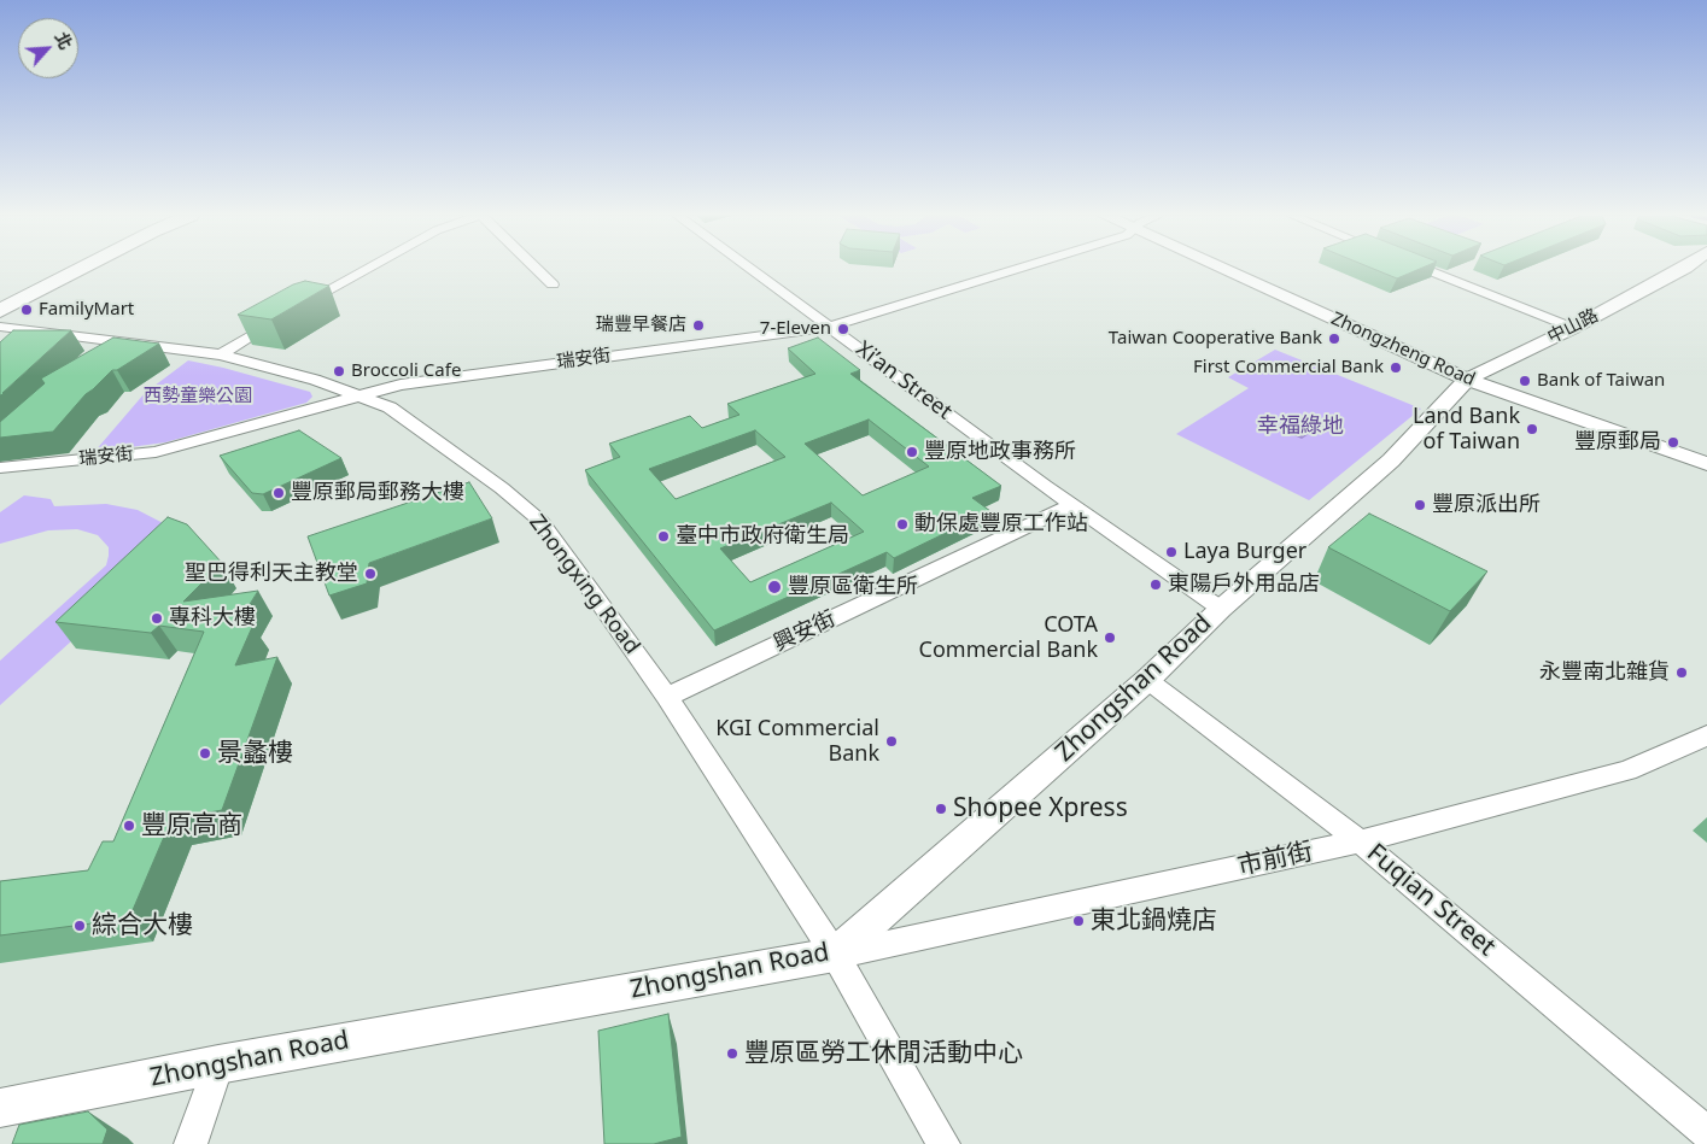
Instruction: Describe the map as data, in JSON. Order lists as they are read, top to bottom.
{
  "streets": {
    "street": [
      "中山路",
      "Zhongzheng Road",
      "瑞安街",
      "Xi’an Street",
      "Zhongxing Road",
      "興安街",
      "Zhongshan Road",
      "市前街",
      "Fuqian Street"
    ]
  },
  "crossings": [
    ["中山路", "Zhongzheng Road"],
    ["中山路", "Zhongshan Road"],
    ["Zhongzheng Road", "Zhongshan Road"],
    ["瑞安街", "Xi’an Street"],
    ["瑞安街", "Zhongxing Road"],
    ["Xi’an Street", "興安街"],
    ["Xi’an Street", "Zhongshan Road"],
    ["Zhongxing Road", "興安街"],
    ["Zhongxing Road", "Zhongshan Road"],
    ["Zhongxing Road", "市前街"],
    ["Zhongshan Road", "市前街"],
    ["Zhongshan Road", "Fuqian Street"],
    ["市前街", "Fuqian Street"]
  ],
  "parks": ["西勢童樂公園", "幸福綠地"],
  "places": [
    "FamilyMart",
    "瑞豐早餐店",
    "7-Eleven",
    "Taiwan Cooperative Bank",
    "First Commercial Bank",
    "Broccoli Cafe",
    "Bank of Taiwan",
    "Land Bank of Taiwan",
    "豐原郵局",
    "豐原地政事務所",
    "豐原郵局郵務大樓",
    "豐原派出所",
    "動保處豐原工作站",
    "臺中市政府衛生局",
    "Laya Burger",
    "聖巴得利天主教堂",
    "東陽戶外用品店",
    "豐原區衛生所",
    "專科大樓",
    "COTA Commercial Bank",
    "永豐南北雜貨",
    "KGI Commercial Bank",
    "景蠡樓",
    "Shopee Xpress",
    "豐原高商",
    "東北鍋燒店",
    "綜合大樓",
    "豐原區勞工休閒活動中心"
  ],
  "north": "top right"
}
